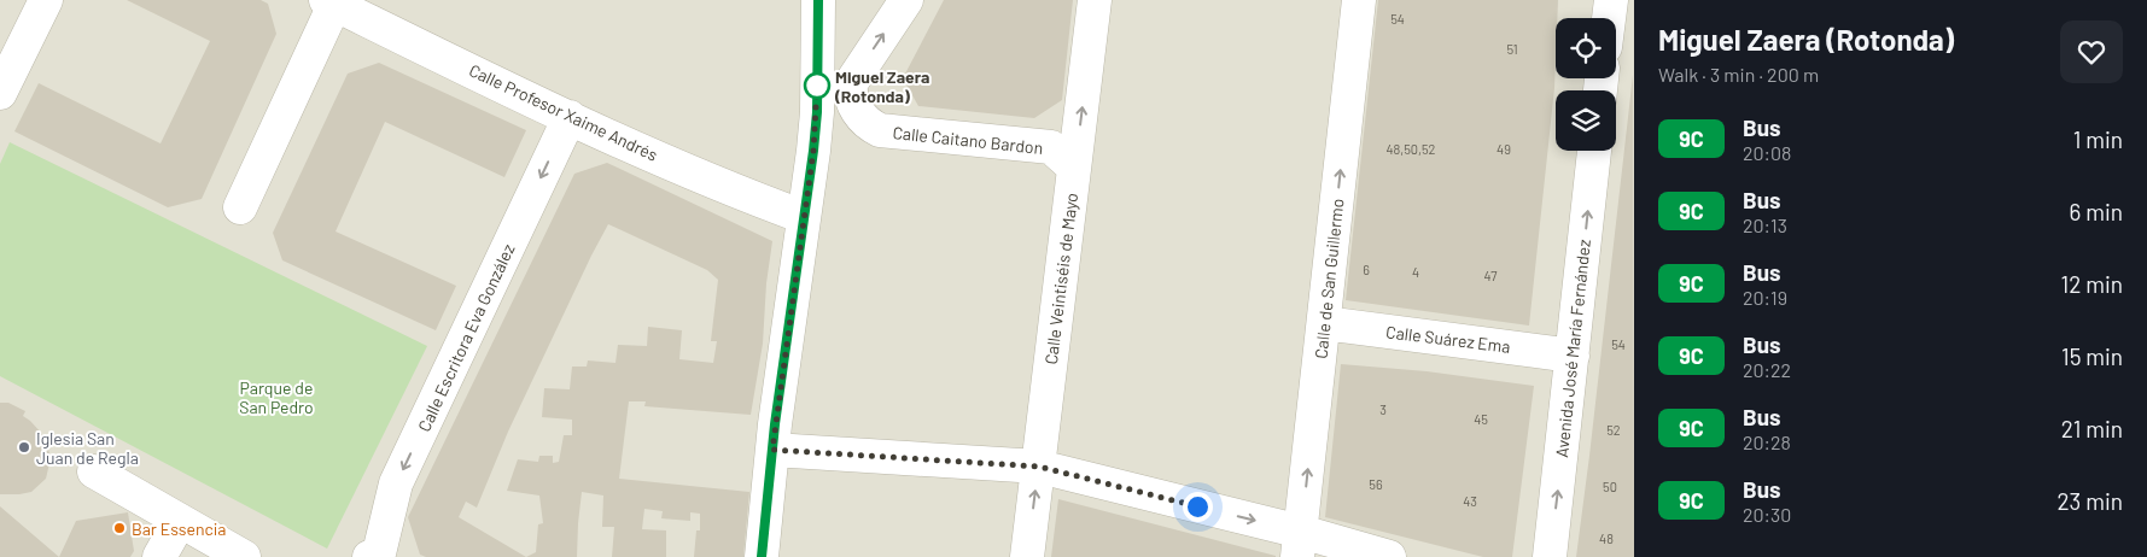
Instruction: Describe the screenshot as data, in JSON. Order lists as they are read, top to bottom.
{
  "streets": {
    "street": [
      "Calle Profesor Xaime Andrés",
      "Calle Caitano Bardon",
      "Calle Veintiséis de Mayo",
      "Calle de San Guillermo",
      "Calle Escritora Eva González",
      "Calle Suárez Ema",
      "Avenida José María Fernández"
    ]
  },
  "crossings": [
    ["Calle Profesor Xaime Andrés", "Calle Escritora Eva González"],
    ["Calle Caitano Bardon", "Calle Veintiséis de Mayo"],
    ["Calle de San Guillermo", "Calle Suárez Ema"],
    ["Calle Suárez Ema", "Avenida José María Fernández"]
  ],
  "one_way": ["Calle de San Guillermo", "Avenida José María Fernández"],
  "parks": ["Parque de San Pedro"],
  "places": ["Miguel Zaera (Rotonda)", "Iglesia San Juan de Regla", "Bar Essencia"],
  "lines": ["bus line 9C"],
  "house_numbers": [
    "54",
    "51",
    "48,50,52",
    "49",
    "6",
    "4",
    "47",
    "54",
    "3",
    "45",
    "52",
    "56",
    "50",
    "43",
    "48"
  ],
  "page": {
    "heading": ["Miguel Zaera (Rotonda)", "Walk · 3 min · 200 m"],
    "list": [
      {
        "mark": "9C",
        "name": "Bus",
        "note": "20:08",
        "value": "1 min"
      },
      {
        "mark": "9C",
        "name": "Bus",
        "note": "20:13",
        "value": "6 min"
      },
      {
        "mark": "9C",
        "name": "Bus",
        "note": "20:19",
        "value": "12 min"
      },
      {
        "mark": "9C",
        "name": "Bus",
        "note": "20:22",
        "value": "15 min"
      },
      {
        "mark": "9C",
        "name": "Bus",
        "note": "20:28",
        "value": "21 min"
      },
      {
        "mark": "9C",
        "name": "Bus",
        "note": "20:30",
        "value": "23 min"
      }
    ]
  }
}
